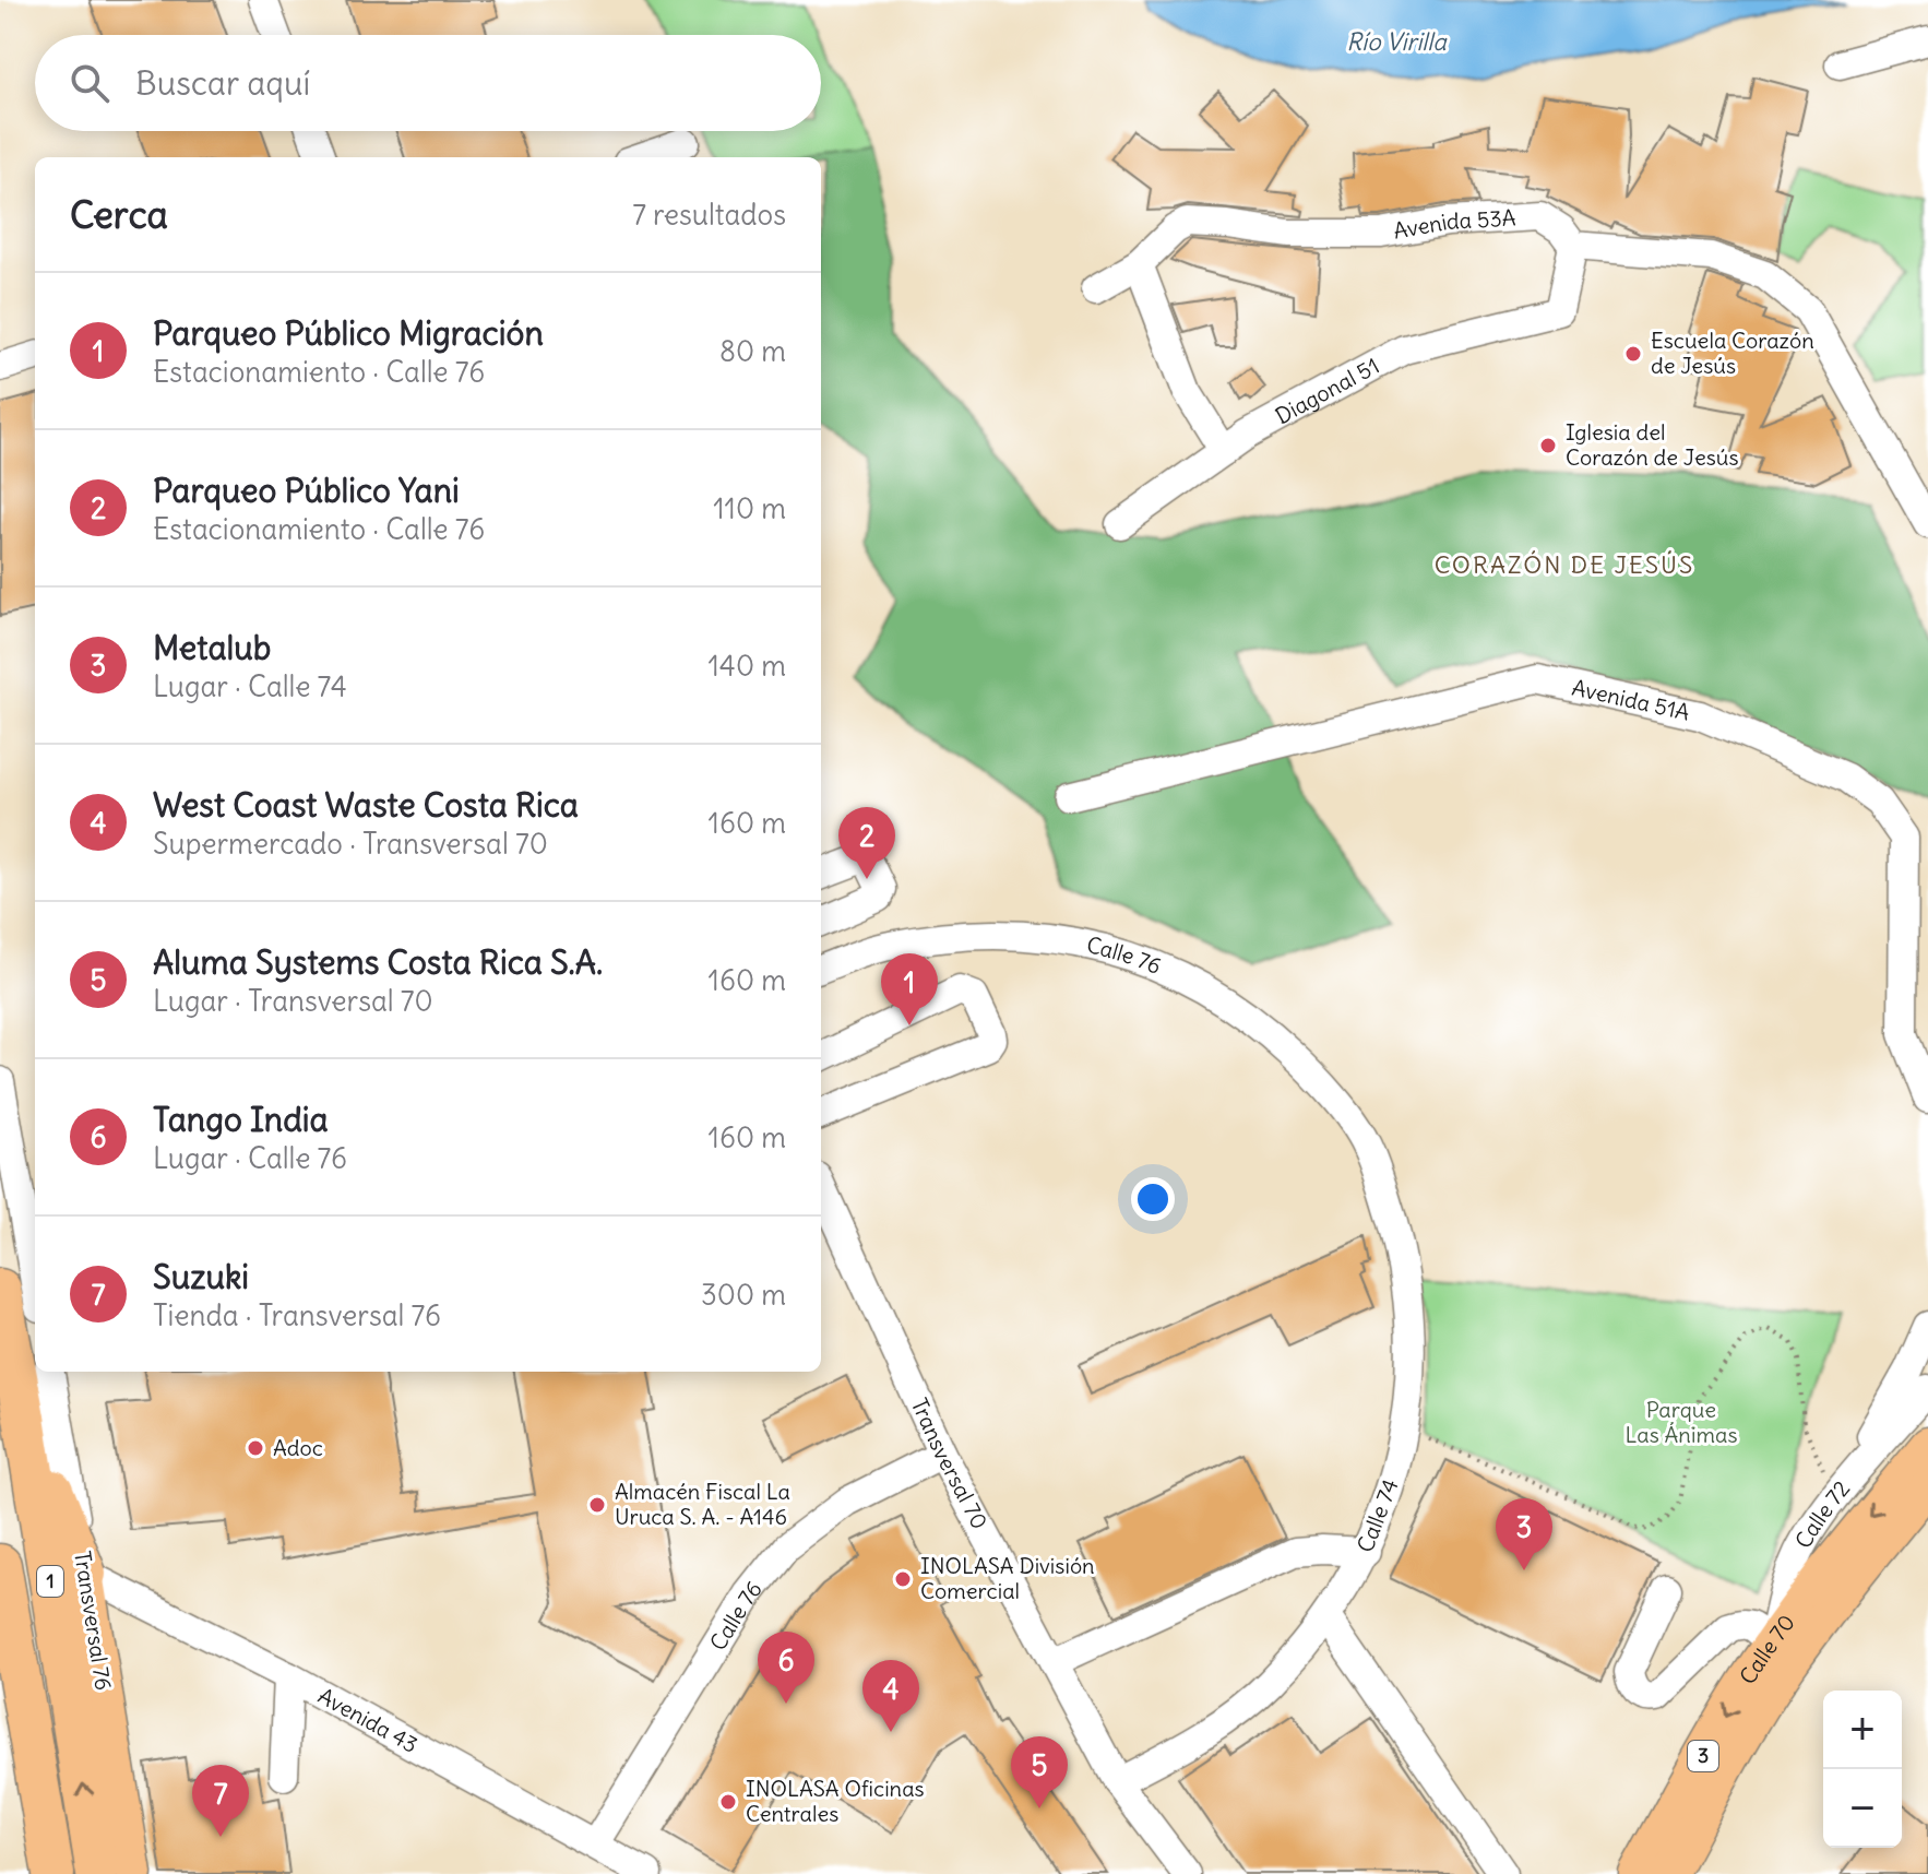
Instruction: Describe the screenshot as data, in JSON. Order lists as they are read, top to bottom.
{
  "streets": {
    "highway": ["1"],
    "main road": ["Transversal 76", "Calle 70", "3"],
    "street": [
      "Avenida 53A",
      "Diagonal 51",
      "Avenida 51A",
      "Calle 76",
      "Transversal 70",
      "Calle 74",
      "Calle 72",
      "Avenida 43"
    ]
  },
  "crossings": [
    ["Avenida 53A", "Diagonal 51"],
    ["Calle 76", "Transversal 70"],
    ["Calle 76", "Calle 74"],
    ["Calle 76", "Avenida 43"],
    ["Transversal 70", "Calle 74"],
    ["Calle 72", "Calle 70"],
    ["Transversal 76", "Avenida 43"]
  ],
  "districts": ["CORAZÓN DE JESÚS"],
  "water": ["Río Virilla"],
  "parks": ["Parque Las Ánimas"],
  "places": [
    "Escuela Corazón de Jesús",
    "Iglesia del Corazón de Jesús",
    "Adoc",
    "Almacén Fiscal La Uruca S. A. - A146",
    "INOLASA División Comercial",
    "INOLASA Oficinas Centrales"
  ],
  "page": {
    "search": "Buscar aquí",
    "heading": ["Cerca", "7 resultados"],
    "list": [
      {
        "mark": "1",
        "name": "Parqueo Público Migración",
        "note": "Estacionamiento · Calle 76",
        "value": "80 m"
      },
      {
        "mark": "2",
        "name": "Parqueo Público Yani",
        "note": "Estacionamiento · Calle 76",
        "value": "110 m"
      },
      {
        "mark": "3",
        "name": "Metalub",
        "note": "Lugar · Calle 74",
        "value": "140 m"
      },
      {
        "mark": "4",
        "name": "West Coast Waste Costa Rica",
        "note": "Supermercado · Transversal 70",
        "value": "160 m"
      },
      {
        "mark": "5",
        "name": "Aluma Systems Costa Rica S.A.",
        "note": "Lugar · Transversal 70",
        "value": "160 m"
      },
      {
        "mark": "6",
        "name": "Tango India",
        "note": "Lugar · Calle 76",
        "value": "160 m"
      },
      {
        "mark": "7",
        "name": "Suzuki",
        "note": "Tienda · Transversal 76",
        "value": "300 m"
      }
    ],
    "pins": [
      "2",
      "1",
      "3",
      "6",
      "4",
      "5",
      "7"
    ],
    "map_buttons": ["+", "−"]
  }
}
